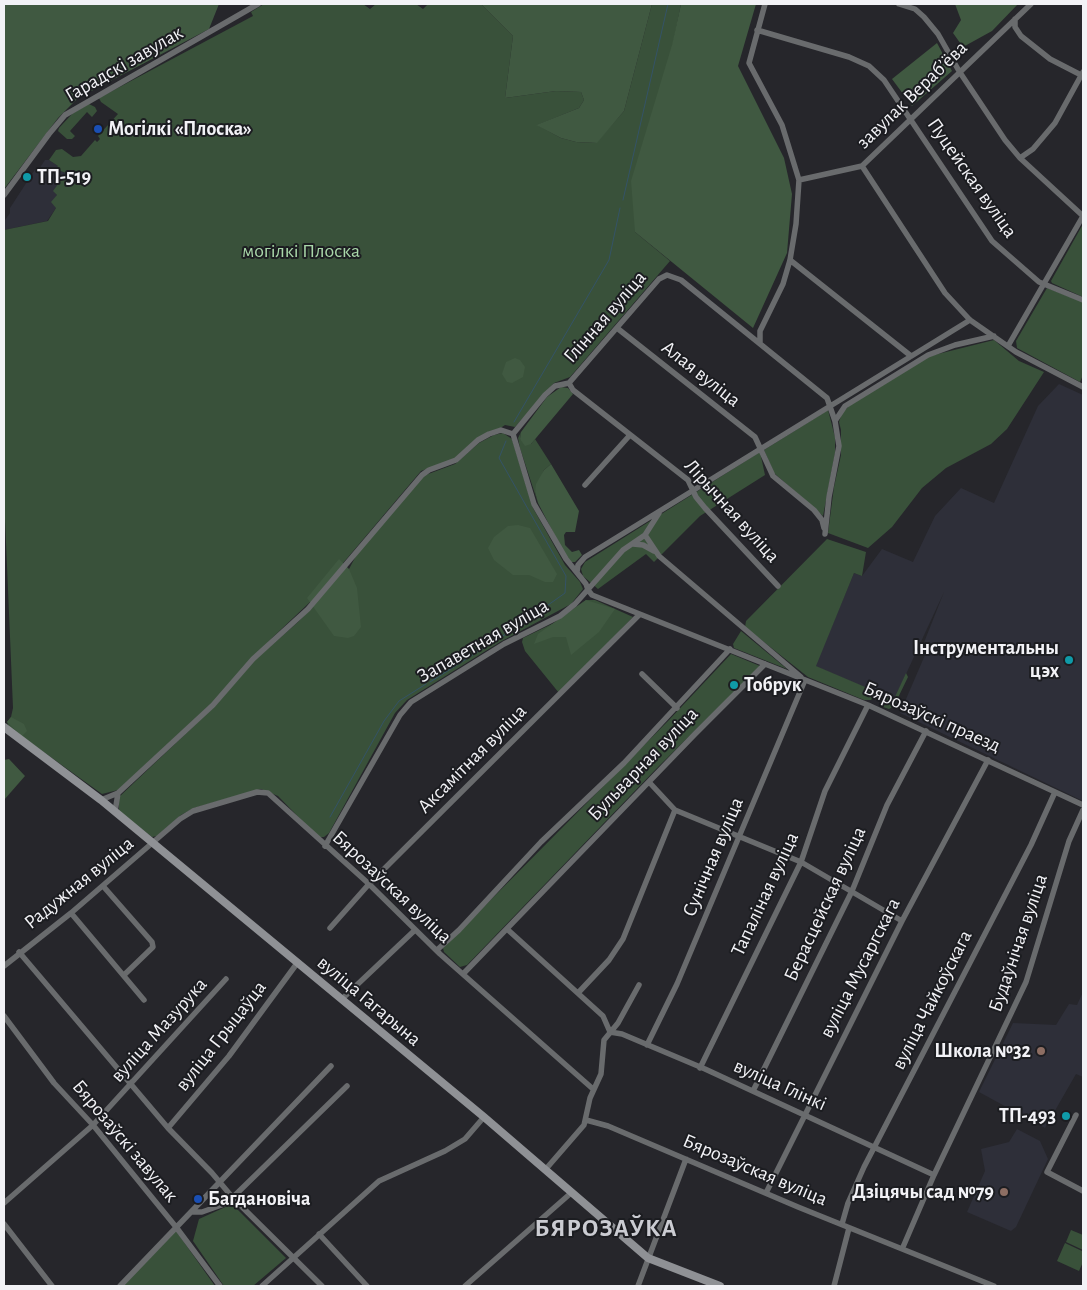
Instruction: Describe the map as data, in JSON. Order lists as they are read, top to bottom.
{
  "streets": {
    "street": [
      "Гарадскі завулак",
      "завулак Верабʼёва",
      "Пуцейская вуліца",
      "Глінная вуліца",
      "Алая вуліца",
      "Лірычная вуліца",
      "Запаветная вуліца",
      "Бярозаўскі праезд",
      "Аксамітная вуліца",
      "Бульварная вуліца",
      "Сунічная вуліца",
      "Радужная вуліца",
      "Бярозаўская вуліца",
      "Тапаліная вуліца",
      "Берасцейская вуліца",
      "Будаўнічая вуліца",
      "вуліца Мусаргскага",
      "вуліца Чайкоўскага",
      "вуліца Гагарына",
      "вуліца Мазурука",
      "вуліца Грыцаўца",
      "вуліца Глінкі",
      "Бярозаўскі завулак"
    ]
  },
  "crossings": [
    ["завулак Верабʼёва", "Пуцейская вуліца"],
    ["Глінная вуліца", "Алая вуліца"],
    ["Глінная вуліца", "Лірычная вуліца"],
    ["Запаветная вуліца", "Бярозаўская вуліца"],
    ["Бярозаўскі праезд", "Бульварная вуліца"],
    ["Бярозаўскі праезд", "Сунічная вуліца"],
    ["Бярозаўскі праезд", "Тапаліная вуліца"],
    ["Бярозаўскі праезд", "Берасцейская вуліца"],
    ["Бярозаўскі праезд", "вуліца Мусаргскага"],
    ["Бярозаўскі праезд", "вуліца Чайкоўскага"],
    ["Аксамітная вуліца", "Бярозаўская вуліца"],
    ["Бульварная вуліца", "Бярозаўская вуліца"],
    ["Сунічная вуліца", "вуліца Глінкі"],
    ["Радужная вуліца", "Бярозаўская вуліца"],
    ["Радужная вуліца", "вуліца Гагарына"],
    ["Бярозаўская вуліца", "Будаўнічая вуліца"],
    ["Бярозаўская вуліца", "вуліца Мусаргскага"],
    ["Бярозаўская вуліца", "вуліца Чайкоўскага"],
    ["Бярозаўская вуліца", "вуліца Гагарына"],
    ["Тапаліная вуліца", "вуліца Глінкі"],
    ["Берасцейская вуліца", "вуліца Глінкі"],
    ["Будаўнічая вуліца", "вуліца Глінкі"],
    ["вуліца Мусаргскага", "вуліца Глінкі"],
    ["вуліца Чайкоўскага", "вуліца Глінкі"],
    ["вуліца Гагарына", "вуліца Грыцаўца"],
    ["вуліца Мазурука", "Бярозаўскі завулак"]
  ],
  "districts": ["БЯРОЗАЎКА"],
  "parks": ["могілкі Плоска"],
  "places": [
    "Могілкі «Плоска»",
    "ТП-519",
    "Інструментальны цэх",
    "Тобрук",
    "Школа №32",
    "ТП-493",
    "Дзіцячы сад №79",
    "Багдановіча"
  ]
}
